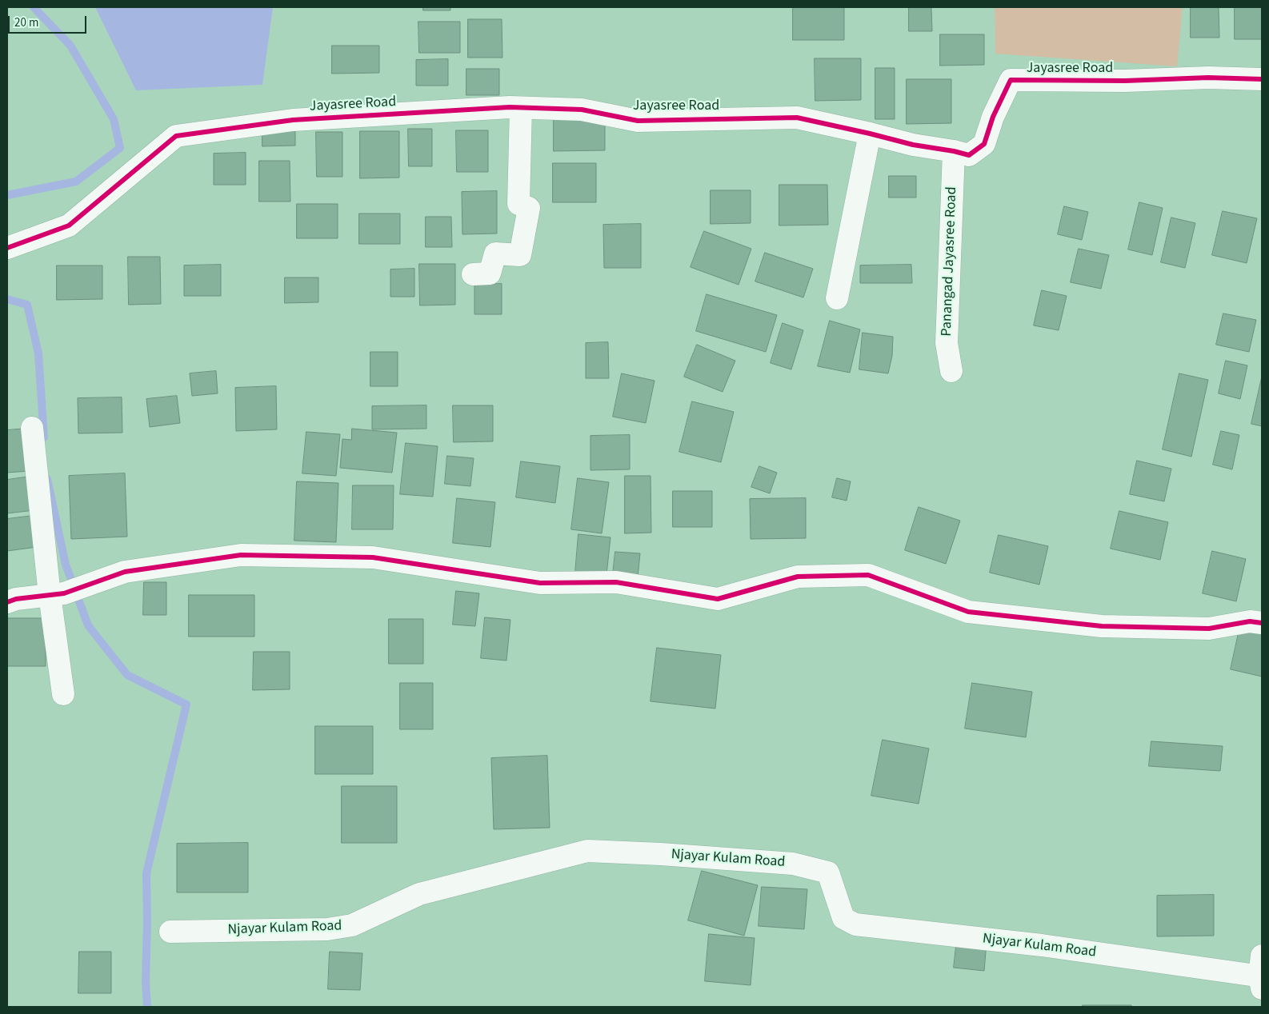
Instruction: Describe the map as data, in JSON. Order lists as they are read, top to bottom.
{
  "streets": {
    "street": ["Jayasree Road", "Panangad Jayasree Road", "Njayar Kulam Road"]
  },
  "crossings": [
    ["Jayasree Road", "Panangad Jayasree Road"]
  ],
  "scale_bar": "20 m"
}
